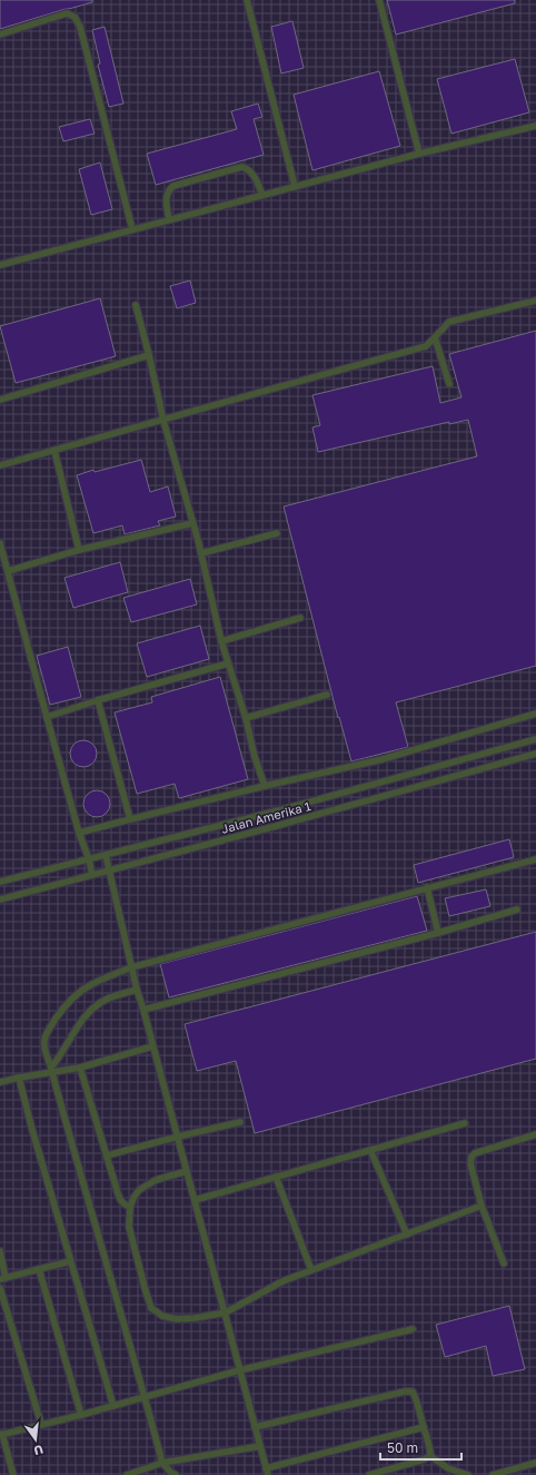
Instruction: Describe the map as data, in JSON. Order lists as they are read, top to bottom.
{
  "streets": {
    "lane": ["Jalan Amerika 1"]
  },
  "scale_bar": "50 m",
  "north": "bottom"
}
